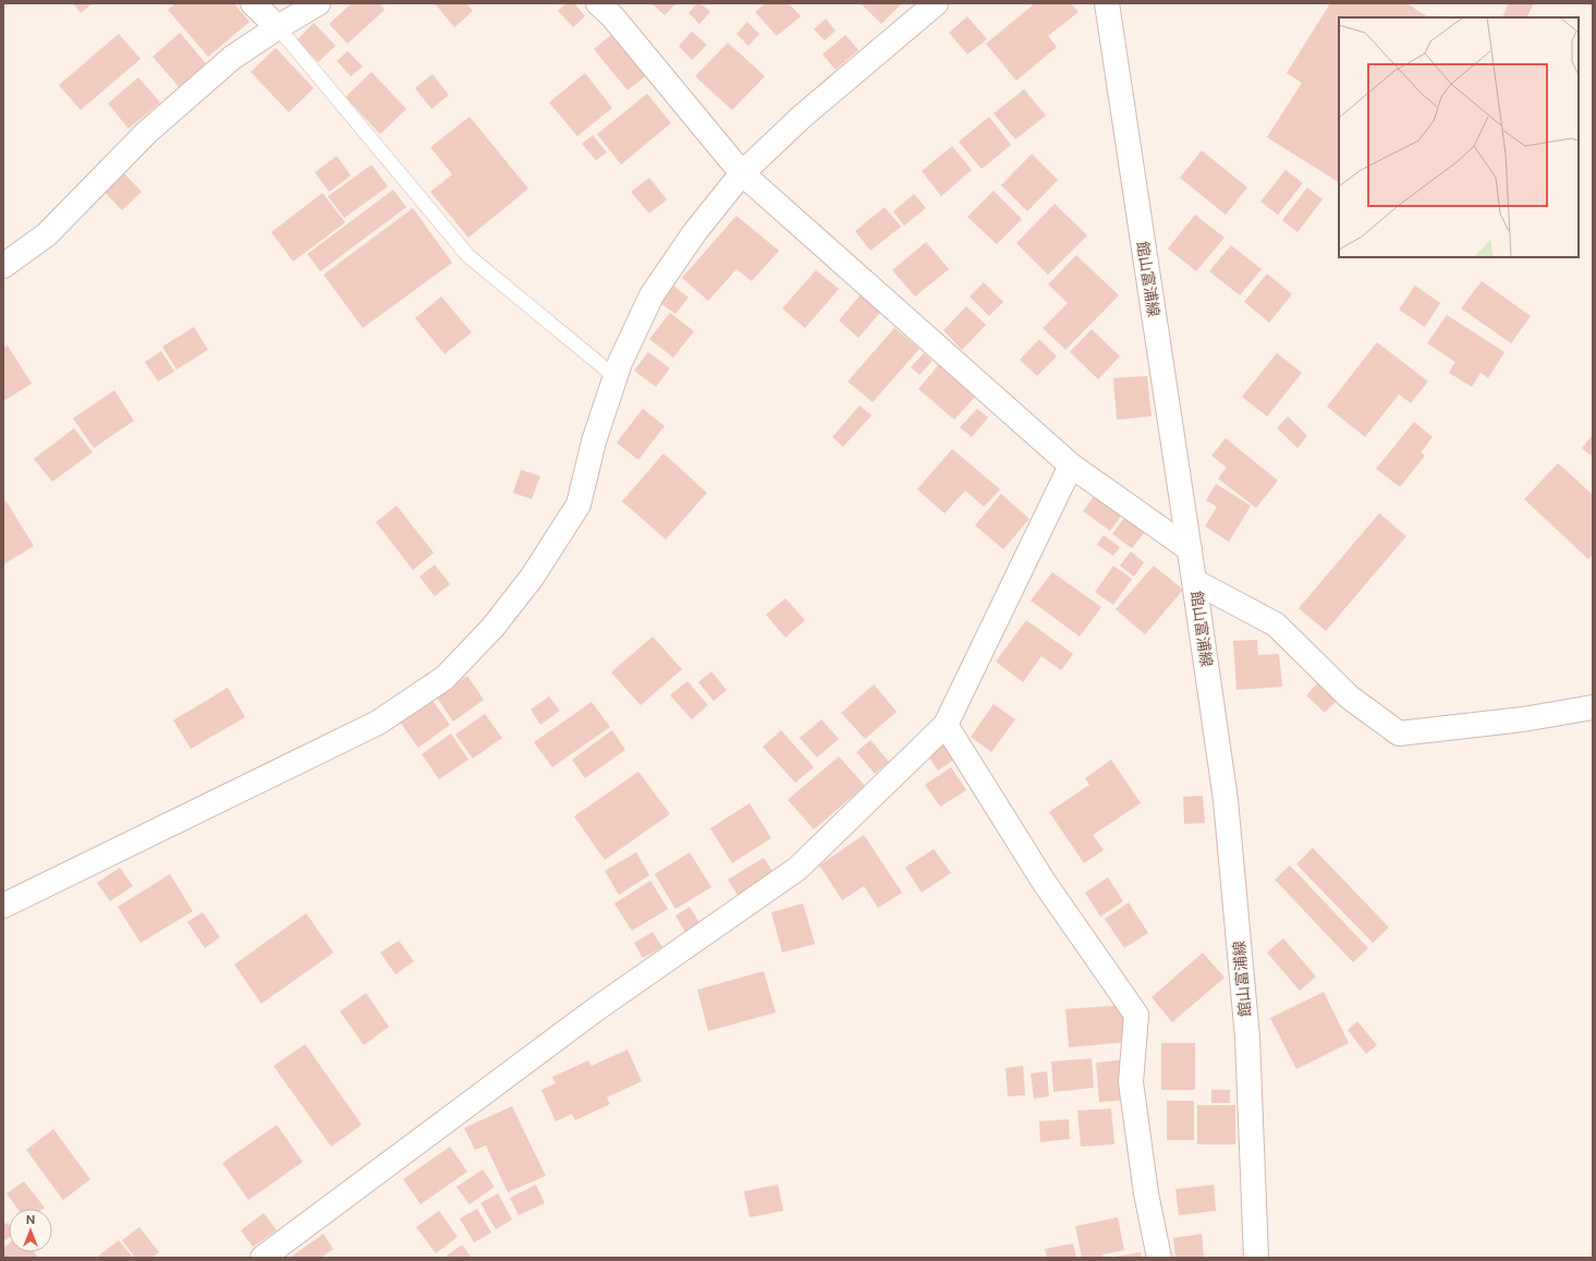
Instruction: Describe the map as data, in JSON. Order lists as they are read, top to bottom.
{
  "streets": {
    "street": ["館山富浦線"]
  },
  "north": "top"
}
